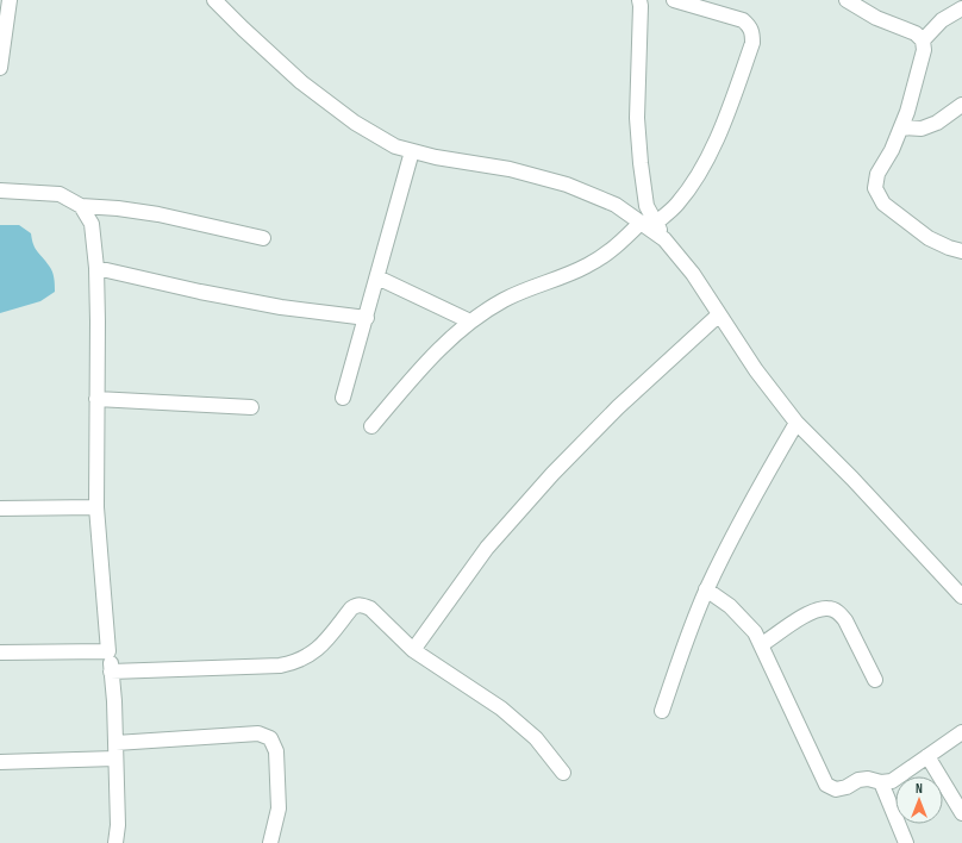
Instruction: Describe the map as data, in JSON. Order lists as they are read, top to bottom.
{
  "north": "top"
}
